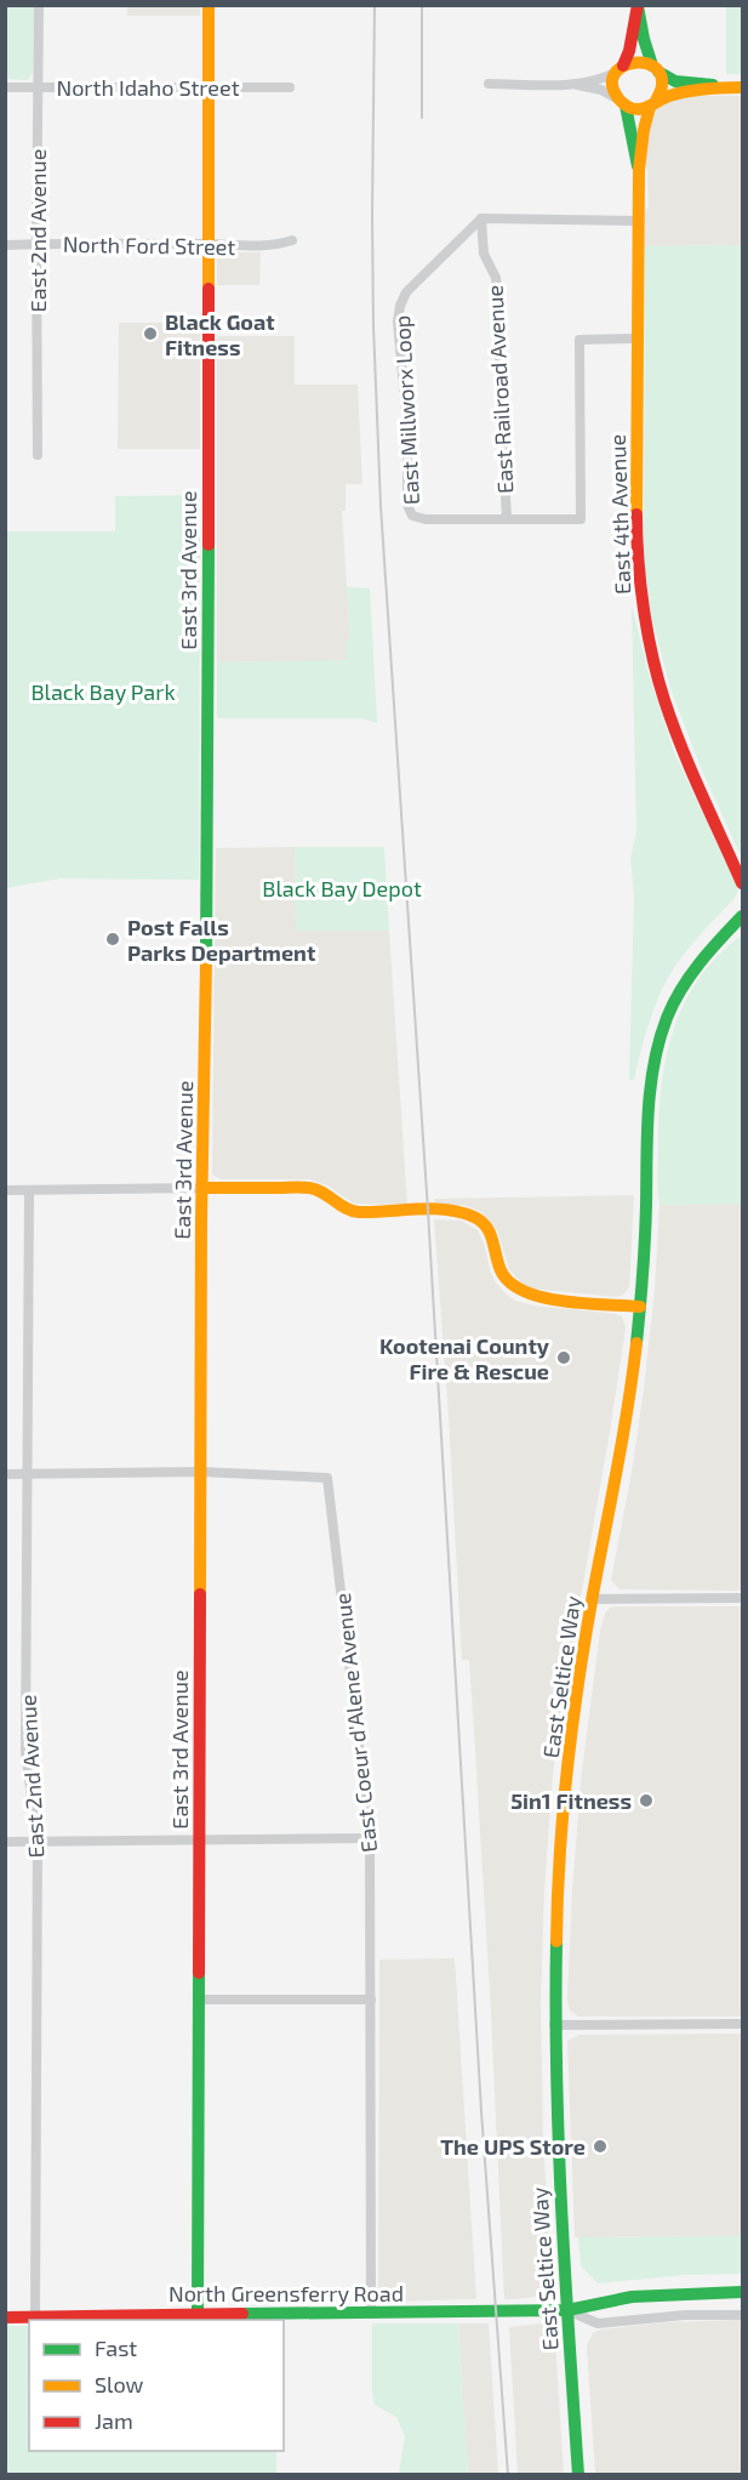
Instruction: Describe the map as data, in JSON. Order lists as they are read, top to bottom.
{
  "streets": {
    "street": [
      "North Idaho Street",
      "East 2nd Avenue",
      "North Ford Street",
      "East Railroad Avenue",
      "East Millworx Loop",
      "East 4th Avenue",
      "East 3rd Avenue",
      "East Seltice Way",
      "East Coeur d'Alene Avenue",
      "North Greensferry Road"
    ]
  },
  "crossings": [
    ["North Idaho Street", "East 2nd Avenue"],
    ["North Idaho Street", "East 3rd Avenue"],
    ["East 2nd Avenue", "North Ford Street"],
    ["East 2nd Avenue", "North Greensferry Road"],
    ["North Ford Street", "East 3rd Avenue"],
    ["East Railroad Avenue", "East Millworx Loop"],
    ["East Millworx Loop", "East 4th Avenue"],
    ["East 3rd Avenue", "East Coeur d'Alene Avenue"],
    ["East 3rd Avenue", "North Greensferry Road"],
    ["East Seltice Way", "North Greensferry Road"],
    ["East Coeur d'Alene Avenue", "North Greensferry Road"]
  ],
  "parks": ["Black Bay Park", "Black Bay Depot"],
  "places": [
    "Black Goat Fitness",
    "Post Falls Parks Department",
    "Kootenai County Fire & Rescue",
    "5in1 Fitness",
    "The UPS Store"
  ],
  "legend": ["Fast", "Slow", "Jam"]
}
